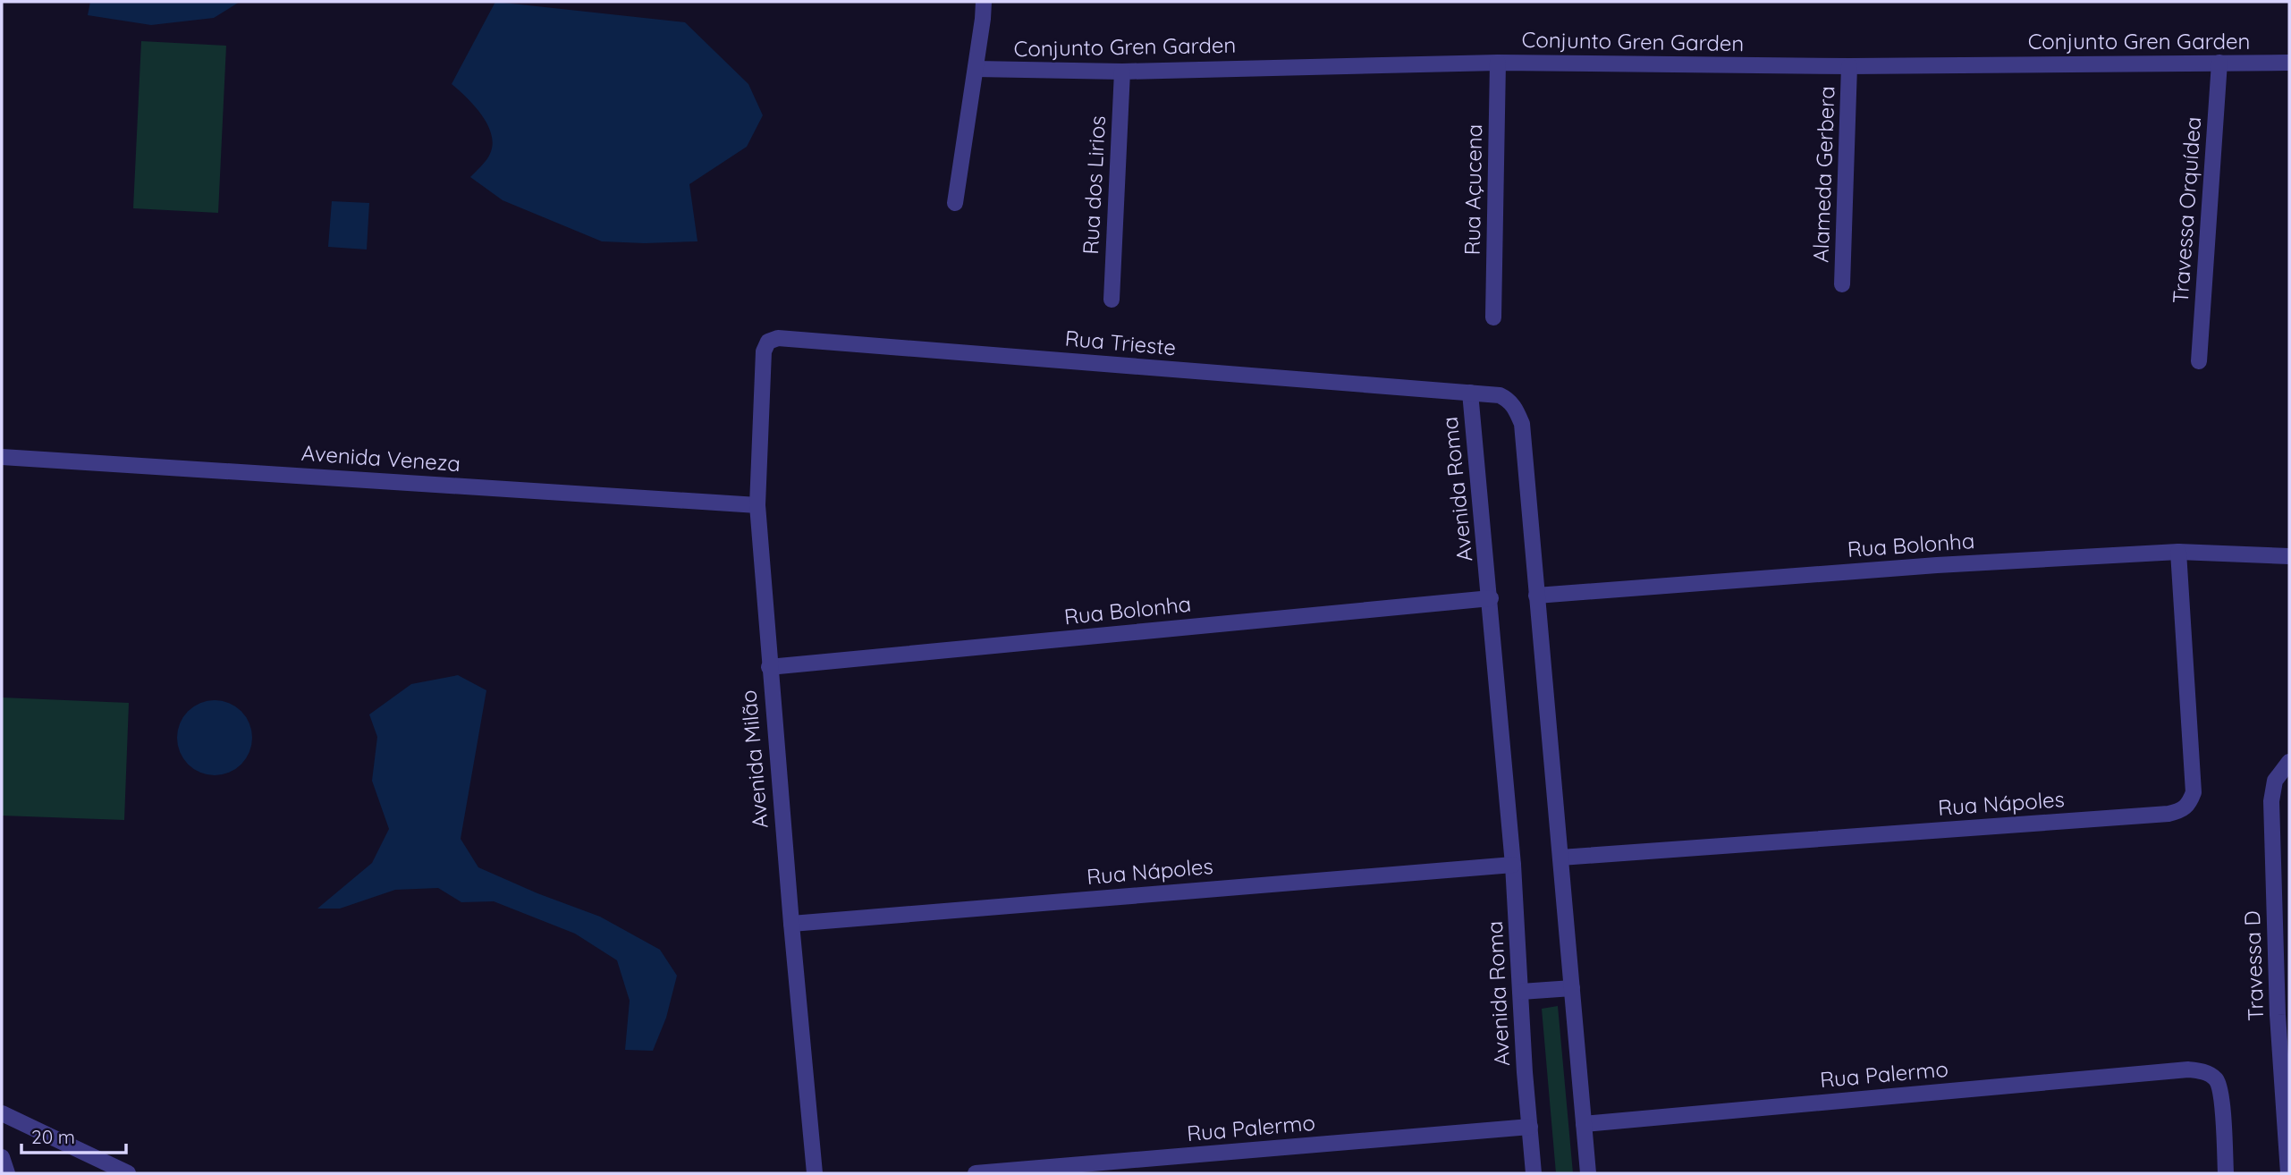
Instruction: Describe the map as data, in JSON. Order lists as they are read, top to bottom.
{
  "streets": {
    "street": [
      "Conjunto Gren Garden",
      "Alameda Gerbera",
      "Rua dos Lirios",
      "Rua Açucena",
      "Travessa Orquídea",
      "Rua Trieste",
      "Avenida Veneza",
      "Avenida Roma",
      "Rua Bolonha",
      "Avenida Milão",
      "Rua Nápoles",
      "Travessa D",
      "Rua Palermo"
    ]
  },
  "crossings": [
    ["Conjunto Gren Garden", "Alameda Gerbera"],
    ["Conjunto Gren Garden", "Rua dos Lirios"],
    ["Conjunto Gren Garden", "Rua Açucena"],
    ["Conjunto Gren Garden", "Travessa Orquídea"],
    ["Rua Trieste", "Avenida Roma"],
    ["Rua Trieste", "Avenida Milão"],
    ["Avenida Veneza", "Avenida Milão"],
    ["Avenida Roma", "Rua Bolonha"],
    ["Avenida Roma", "Rua Nápoles"],
    ["Avenida Roma", "Rua Palermo"],
    ["Rua Bolonha", "Avenida Milão"],
    ["Rua Bolonha", "Rua Nápoles"],
    ["Avenida Milão", "Rua Nápoles"]
  ],
  "scale_bar": "20 m"
}
